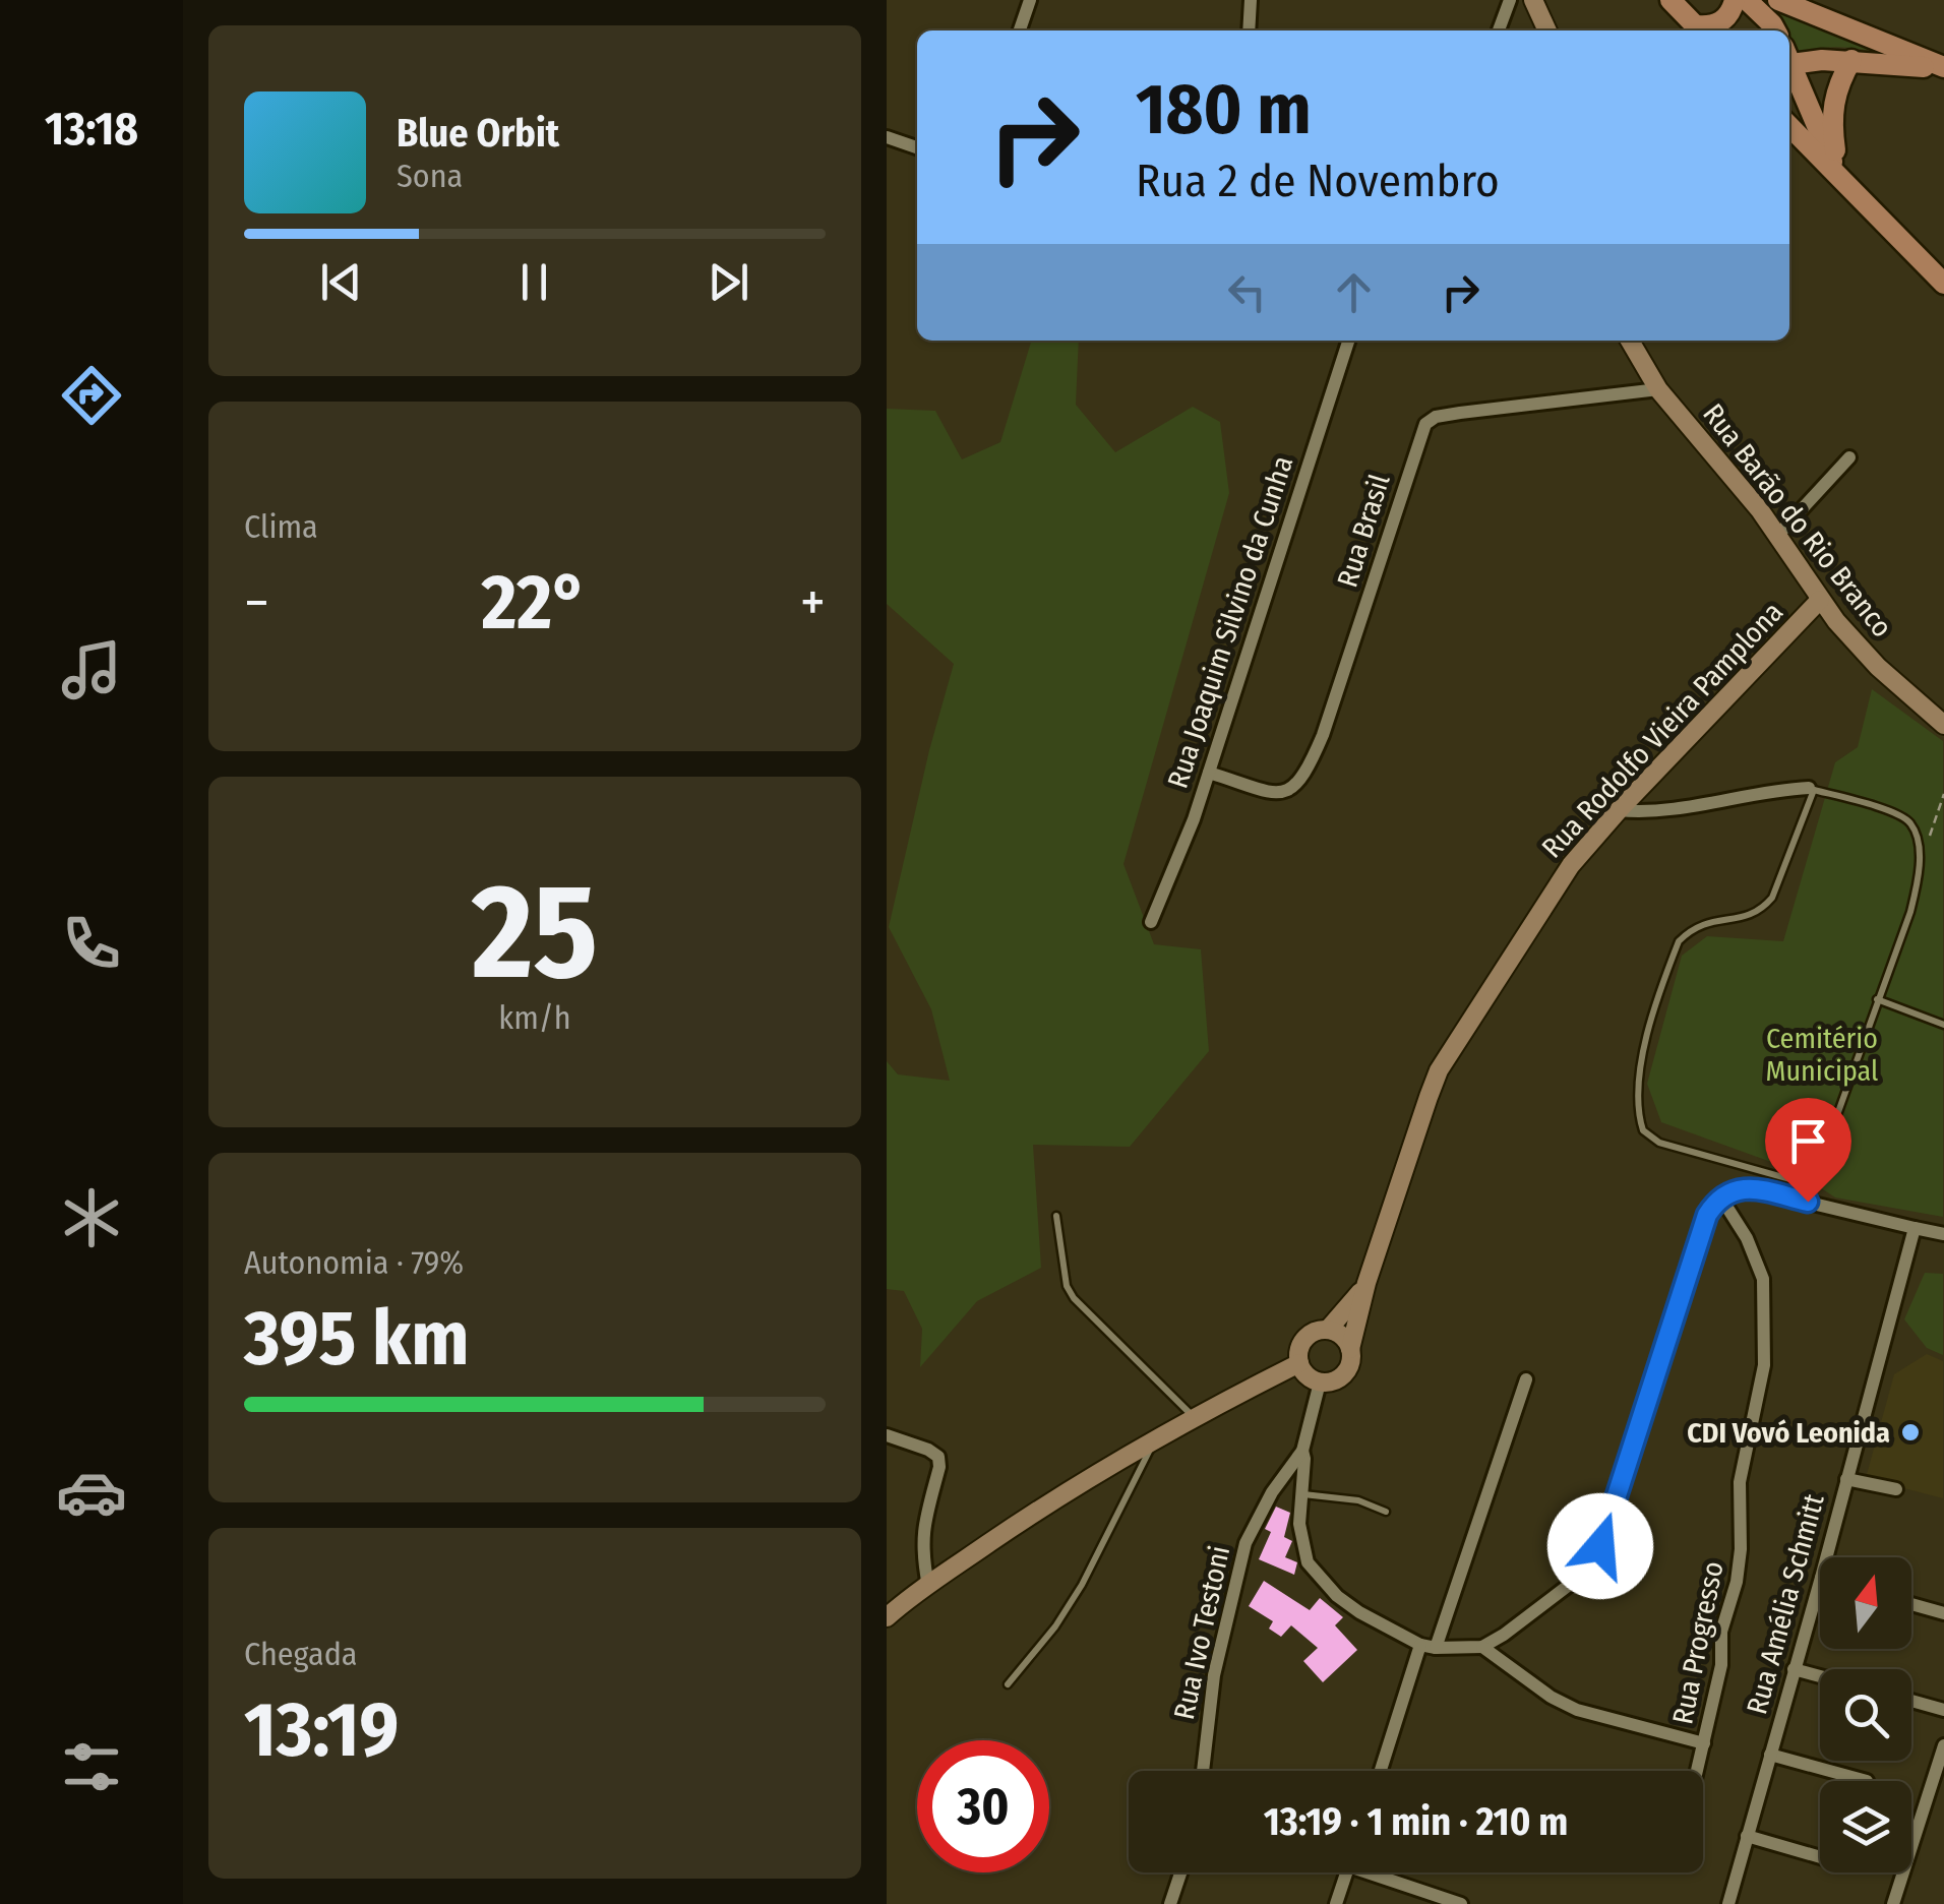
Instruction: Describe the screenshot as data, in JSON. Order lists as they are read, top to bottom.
{
  "streets": {
    "street": [
      "Rua Barão do Rio Branco",
      "Rua Brasil",
      "Rua Joaquim Silvino da Cunha",
      "Rua Rodolfo Vieira Pamplona",
      "Rua Amélia Schmitt",
      "Rua Ivo Testoni",
      "Rua Progresso"
    ]
  },
  "crossings": [
    ["Rua Barão do Rio Branco", "Rua Brasil"],
    ["Rua Barão do Rio Branco", "Rua Rodolfo Vieira Pamplona"],
    ["Rua Brasil", "Rua Joaquim Silvino da Cunha"],
    ["Rua Rodolfo Vieira Pamplona", "Rua Ivo Testoni"]
  ],
  "parks": ["Cemitério Municipal"],
  "places": ["CDI Vovó Leonida"],
  "north": "top",
  "page": {
    "tabs": "13:18",
    "turn": ["180 m", "Rua 2 de Novembro"],
    "song": ["Blue Orbit", "Sona"],
    "tile": [
      "Clima",
      ["25", "km/h"],
      ["Autonomia · 79%", "395 km"],
      ["Chegada", "13:19"]
    ],
    "heat": ["−", "22°", "+"],
    "limit": "30",
    "trip": "13:19 · 1 min · 210 m"
  }
}
